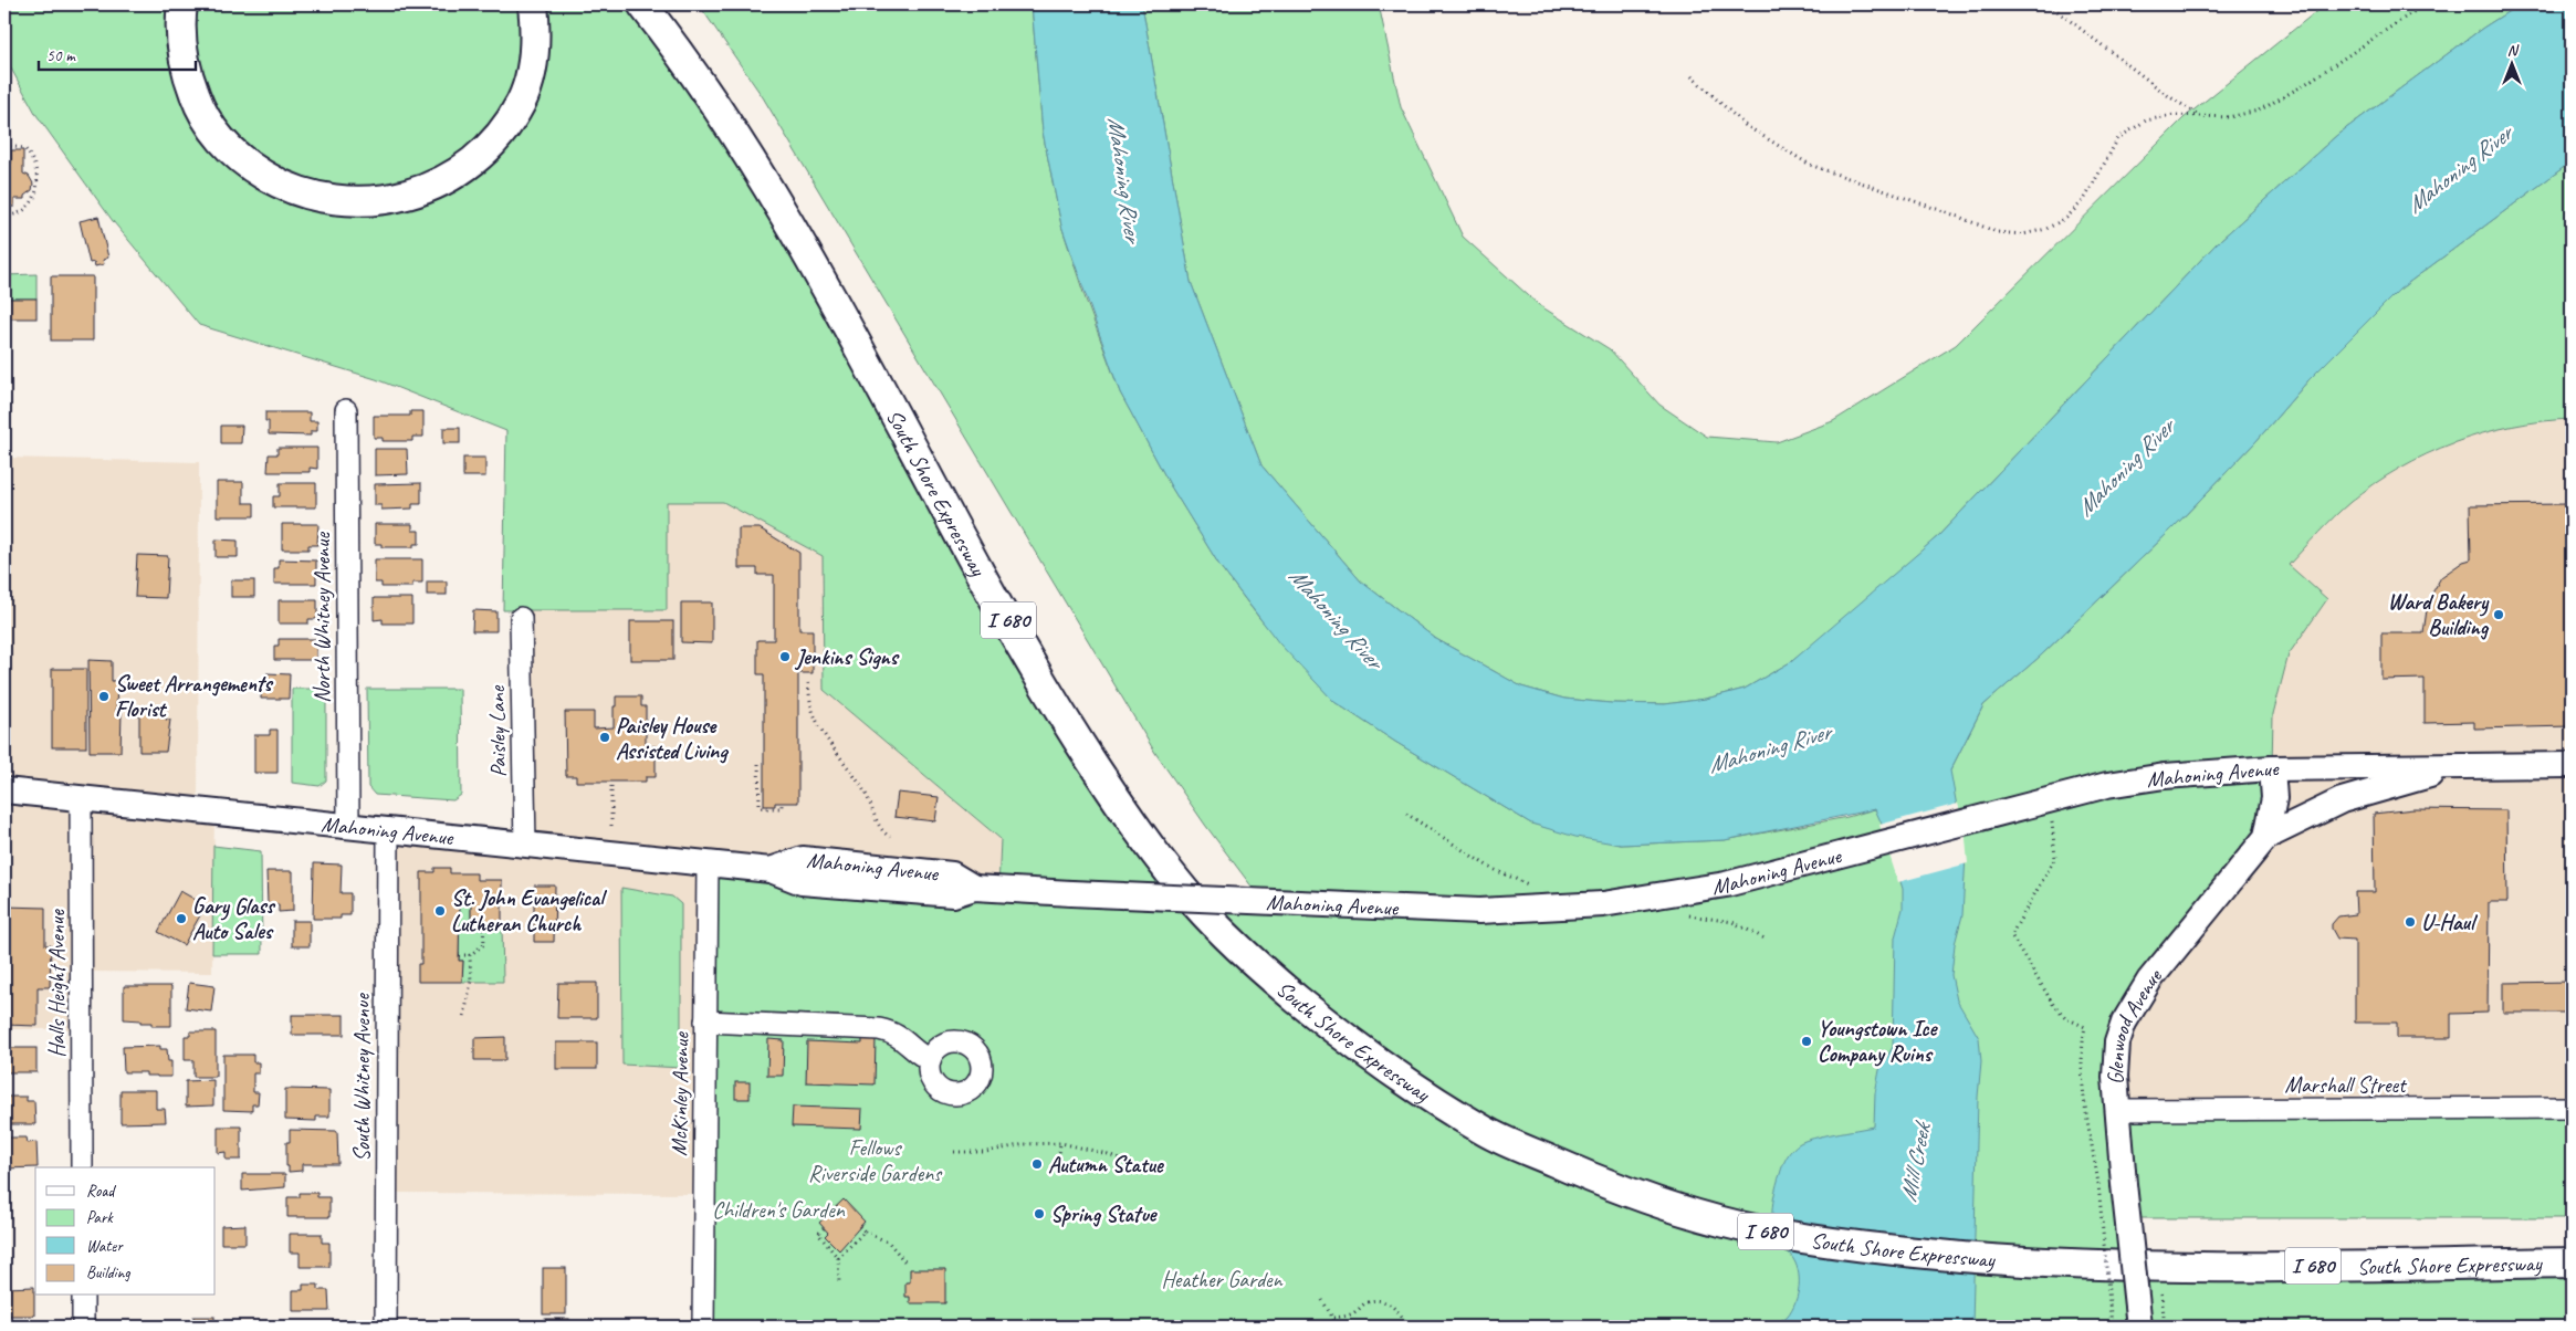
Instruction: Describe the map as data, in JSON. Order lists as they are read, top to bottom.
{
  "streets": {
    "highway": ["South Shore Expressway", "I 680"],
    "main road": ["Mahoning Avenue", "Glenwood Avenue"],
    "street": [
      "North Whitney Avenue",
      "Paisley Lane",
      "Halls Height Avenue",
      "South Whitney Avenue",
      "Marshall Street",
      "McKinley Avenue"
    ]
  },
  "crossings": [
    ["North Whitney Avenue", "Mahoning Avenue"],
    ["Paisley Lane", "Mahoning Avenue"],
    ["Mahoning Avenue", "Halls Height Avenue"],
    ["Mahoning Avenue", "Glenwood Avenue"],
    ["Mahoning Avenue", "South Whitney Avenue"],
    ["Mahoning Avenue", "McKinley Avenue"],
    ["Glenwood Avenue", "Marshall Street"]
  ],
  "water": ["Mahoning River", "Mill Creek"],
  "parks": ["Fellows Riverside Gardens", "Children's Garden", "Heather Garden"],
  "places": [
    "Ward Bakery Building",
    "Jenkins Signs",
    "Sweet Arrangements Florist",
    "Paisley House Assisted Living",
    "St. John Evangelical Lutheran Church",
    "Gary Glass Auto Sales",
    "U-Haul",
    "Youngstown Ice Company Ruins",
    "Autumn Statue",
    "Spring Statue"
  ],
  "legend": [
    "Road",
    "Park",
    "Water",
    "Building"
  ],
  "scale_bar": "50 m",
  "north": "top"
}
